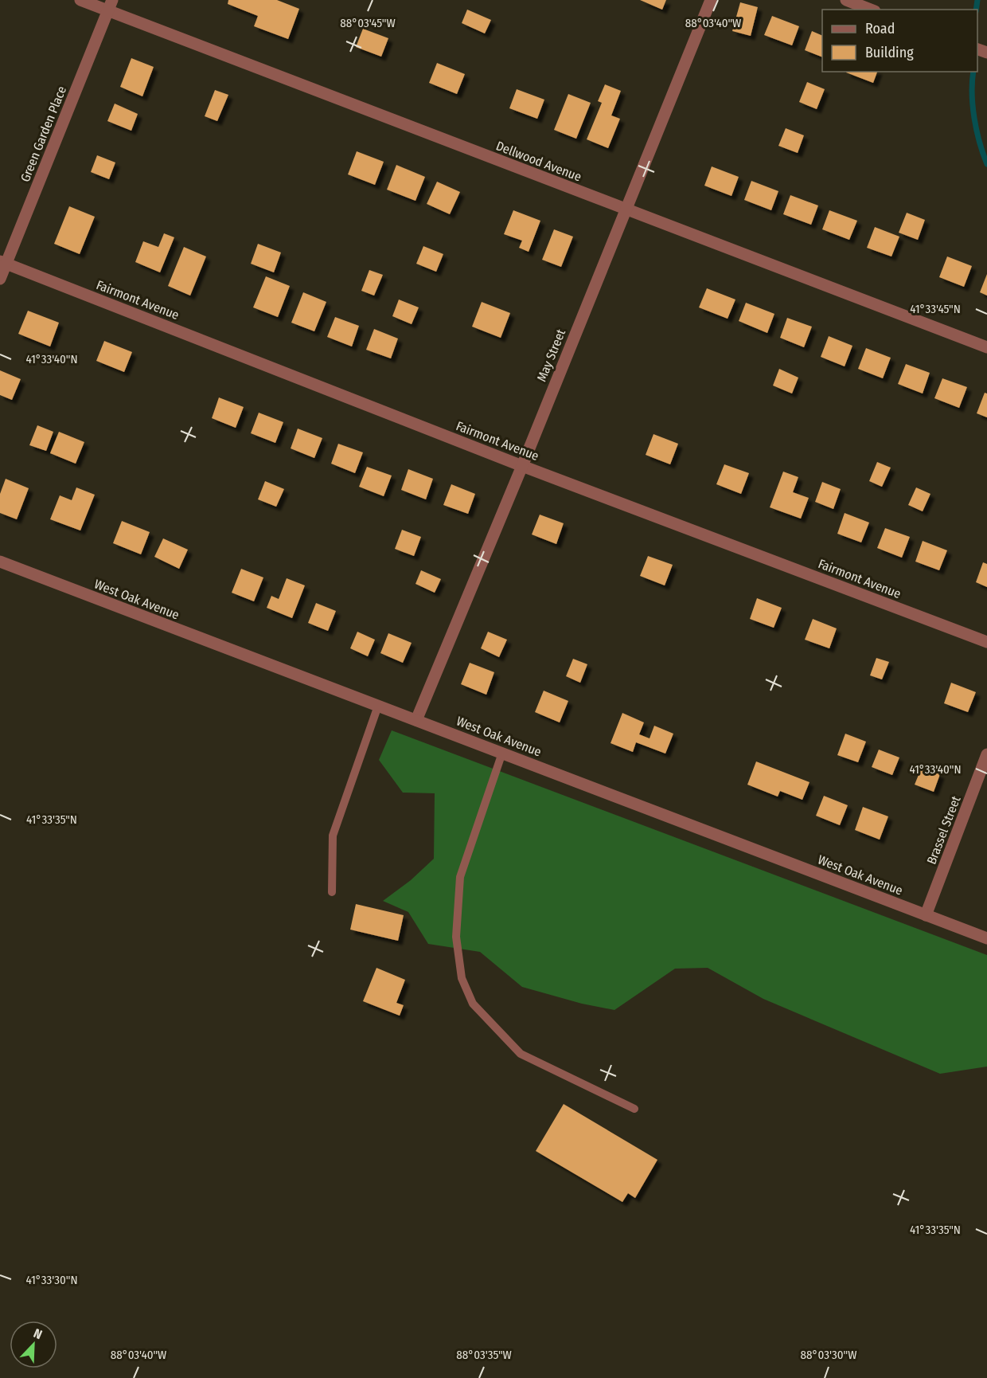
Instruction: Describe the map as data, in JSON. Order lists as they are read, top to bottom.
{
  "streets": {
    "street": [
      "Green Garden Place",
      "Dellwood Avenue",
      "Fairmont Avenue",
      "May Street",
      "West Oak Avenue",
      "Brassel Street"
    ]
  },
  "crossings": [
    ["Green Garden Place", "Dellwood Avenue"],
    ["Green Garden Place", "Fairmont Avenue"],
    ["Dellwood Avenue", "May Street"],
    ["Fairmont Avenue", "May Street"],
    ["May Street", "West Oak Avenue"],
    ["West Oak Avenue", "Brassel Street"]
  ],
  "legend": ["Road", "Building"],
  "north": "top right",
  "coordinates": [
    "88°03'45\"W",
    "88°03'40\"W",
    "41°33'45\"N",
    "41°33'40\"N",
    "41°33'35\"N",
    "41°33'30\"N",
    "88°03'35\"W",
    "88°03'30\"W"
  ]
}
